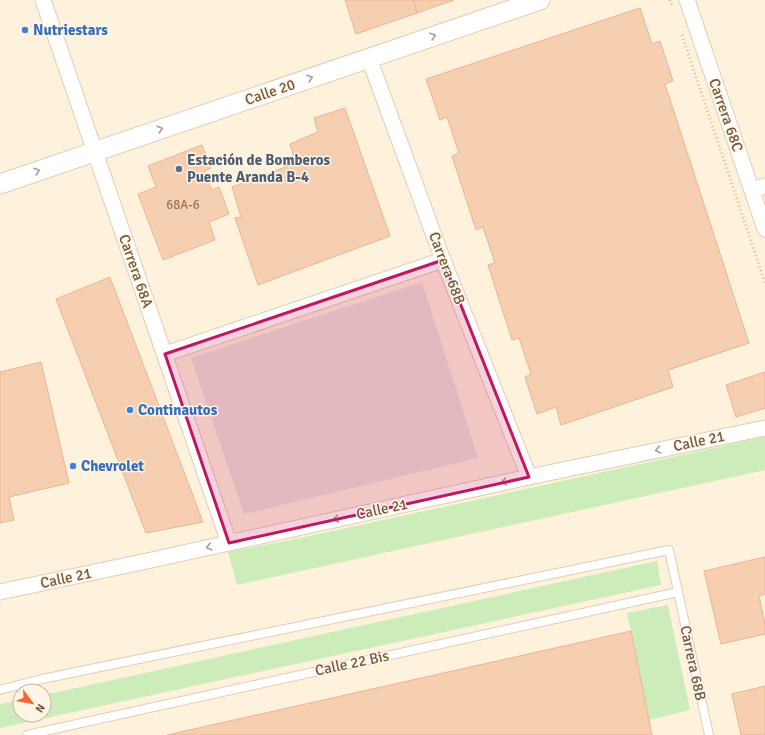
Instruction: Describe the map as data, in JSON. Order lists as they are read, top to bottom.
{
  "streets": {
    "street": [
      "Calle 20",
      "Carrera 68C",
      "Carrera 68B",
      "Carrera 68A",
      "Calle 21"
    ],
    "lane": ["Calle 22 Bis"]
  },
  "crossings": [
    ["Calle 20", "Carrera 68B"],
    ["Calle 20", "Carrera 68A"],
    ["Carrera 68B", "Calle 21"],
    ["Carrera 68B", "Calle 22 Bis"],
    ["Carrera 68A", "Calle 21"]
  ],
  "one_way": ["Calle 20", "Calle 21"],
  "places": [
    "Nutriestars",
    "Estación de Bomberos Puente Aranda B-4",
    "Continautos",
    "Chevrolet"
  ],
  "house_numbers": ["68A-6"],
  "north": "bottom right"
}
